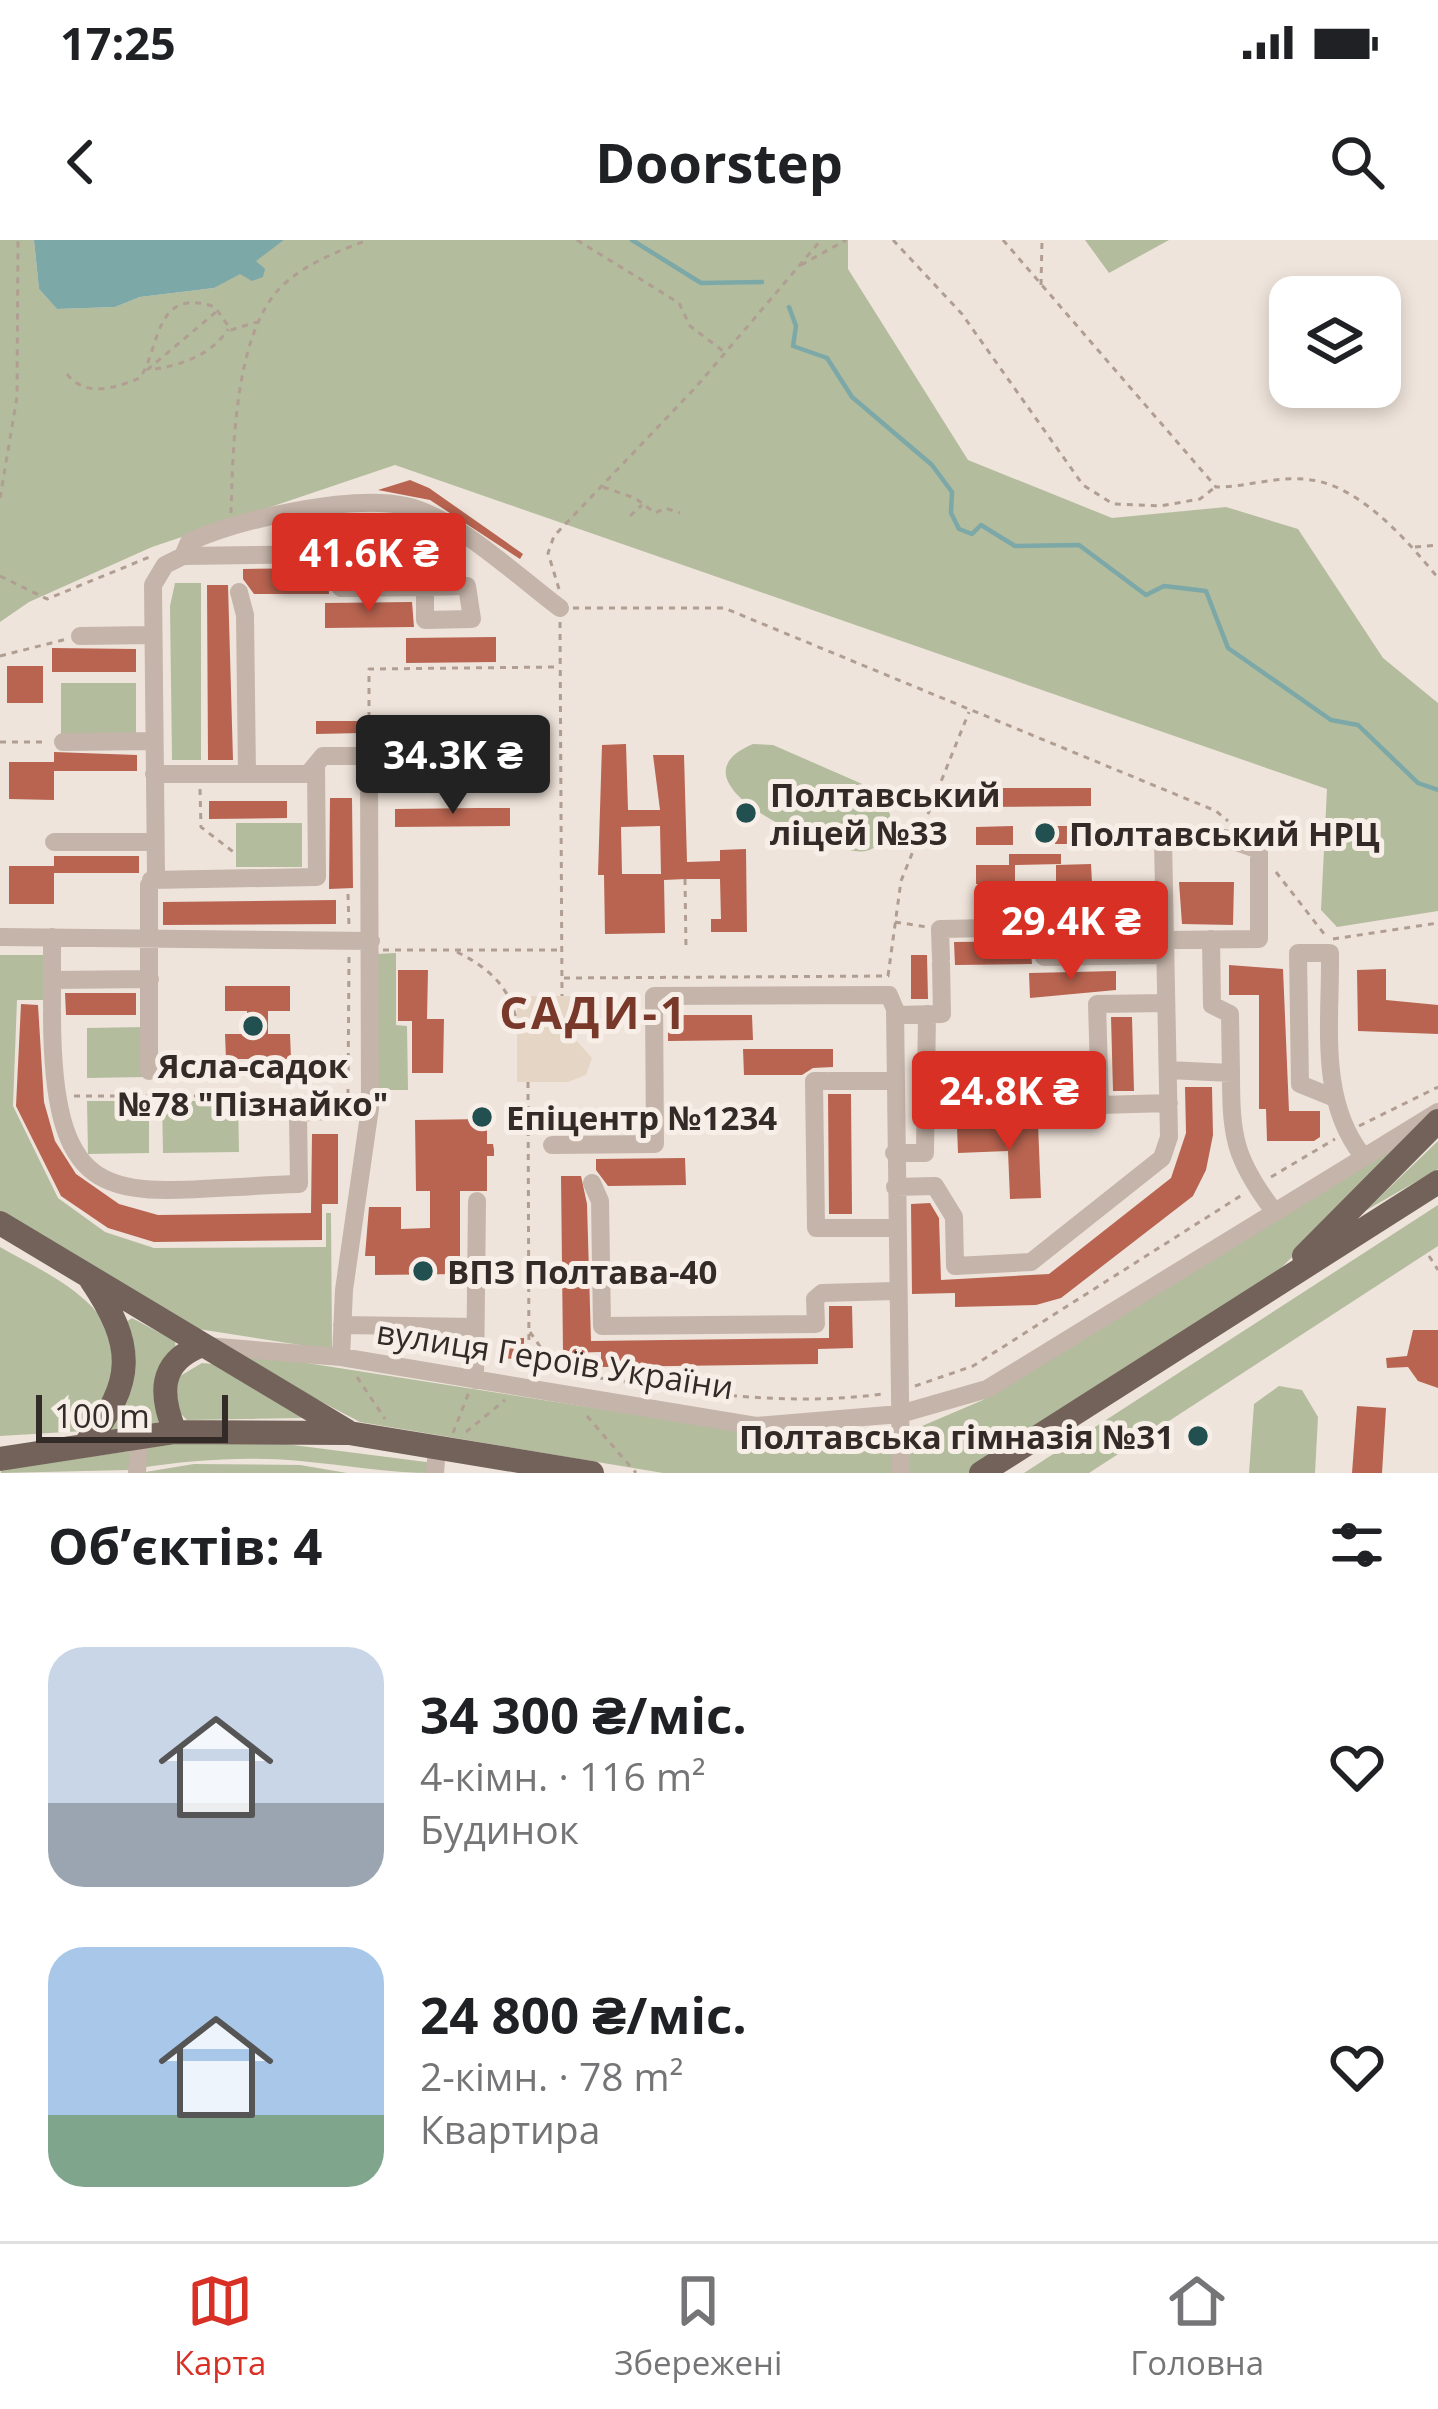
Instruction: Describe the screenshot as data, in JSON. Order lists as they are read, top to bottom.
{
  "streets": {
    "main road": ["вулиця Героїв України"]
  },
  "districts": ["САДИ-1"],
  "places": [
    "Полтавський ліцей №33",
    "Полтавський НРЦ",
    "Ясла-садок №78 \"Пізнайко\"",
    "Епіцентр №1234",
    "ВПЗ Полтава-40",
    "Полтавська гімназія №31"
  ],
  "scale_bar": "100 m",
  "page": {
    "status": "17:25",
    "header": "Doorstep",
    "price": [
      "41.6K ₴",
      "34.3K ₴",
      "29.4K ₴",
      "24.8K ₴"
    ],
    "scale": "100 m",
    "heading": "Об’єктів: 4",
    "list": [
      {
        "name": "34 300 ₴/міс.",
        "note": "4-кімн. · 116 m² · Будинок"
      },
      {
        "name": "24 800 ₴/міс.",
        "note": "2-кімн. · 78 m² · Квартира"
      }
    ],
    "tabs": ["Карта", "Збережені", "Головна"]
  }
}
